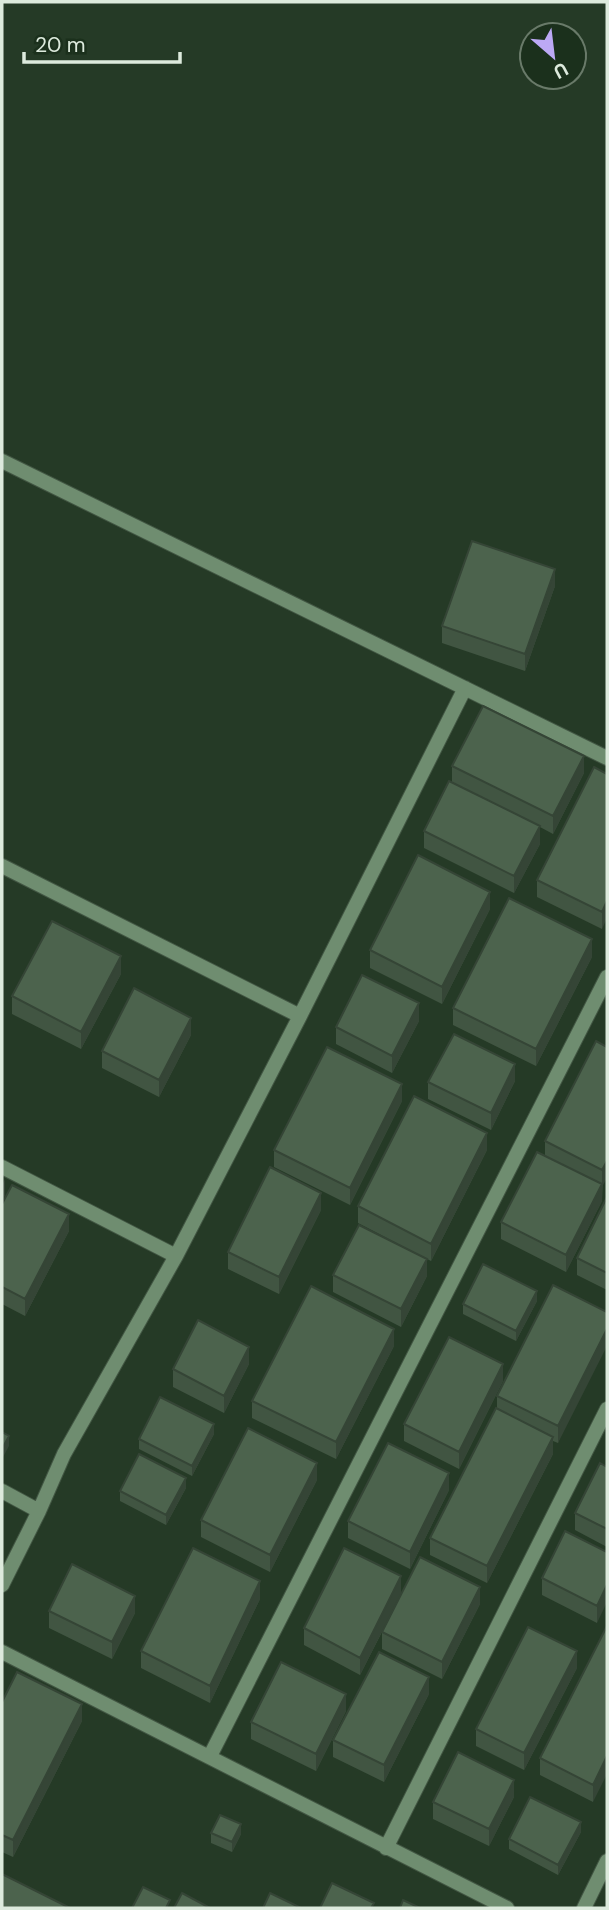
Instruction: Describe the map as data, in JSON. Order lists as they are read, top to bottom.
{
  "scale_bar": "20 m",
  "north": "bottom right"
}
